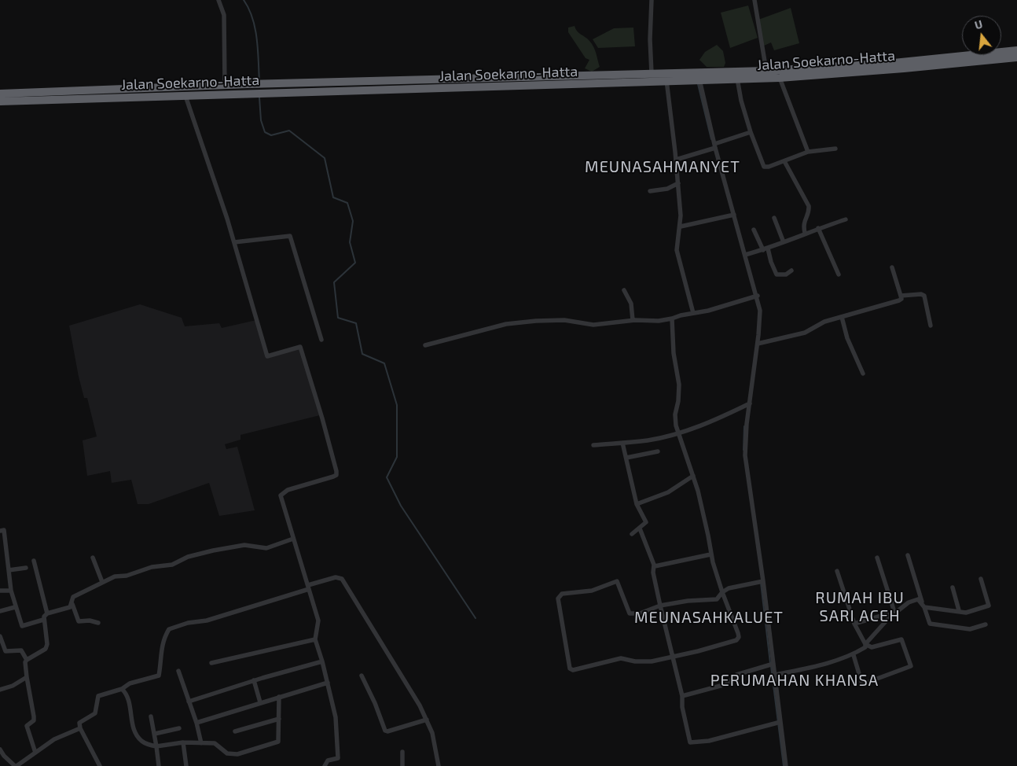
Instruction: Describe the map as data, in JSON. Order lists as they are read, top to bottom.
{
  "streets": {
    "highway": ["Jalan Soekarno-Hatta"]
  },
  "districts": [
    "MEUNASAHMANYET",
    "RUMAH IBU SARI ACEH",
    "MEUNASAHKALUET",
    "PERUMAHAN KHANSA"
  ],
  "north": "top"
}
